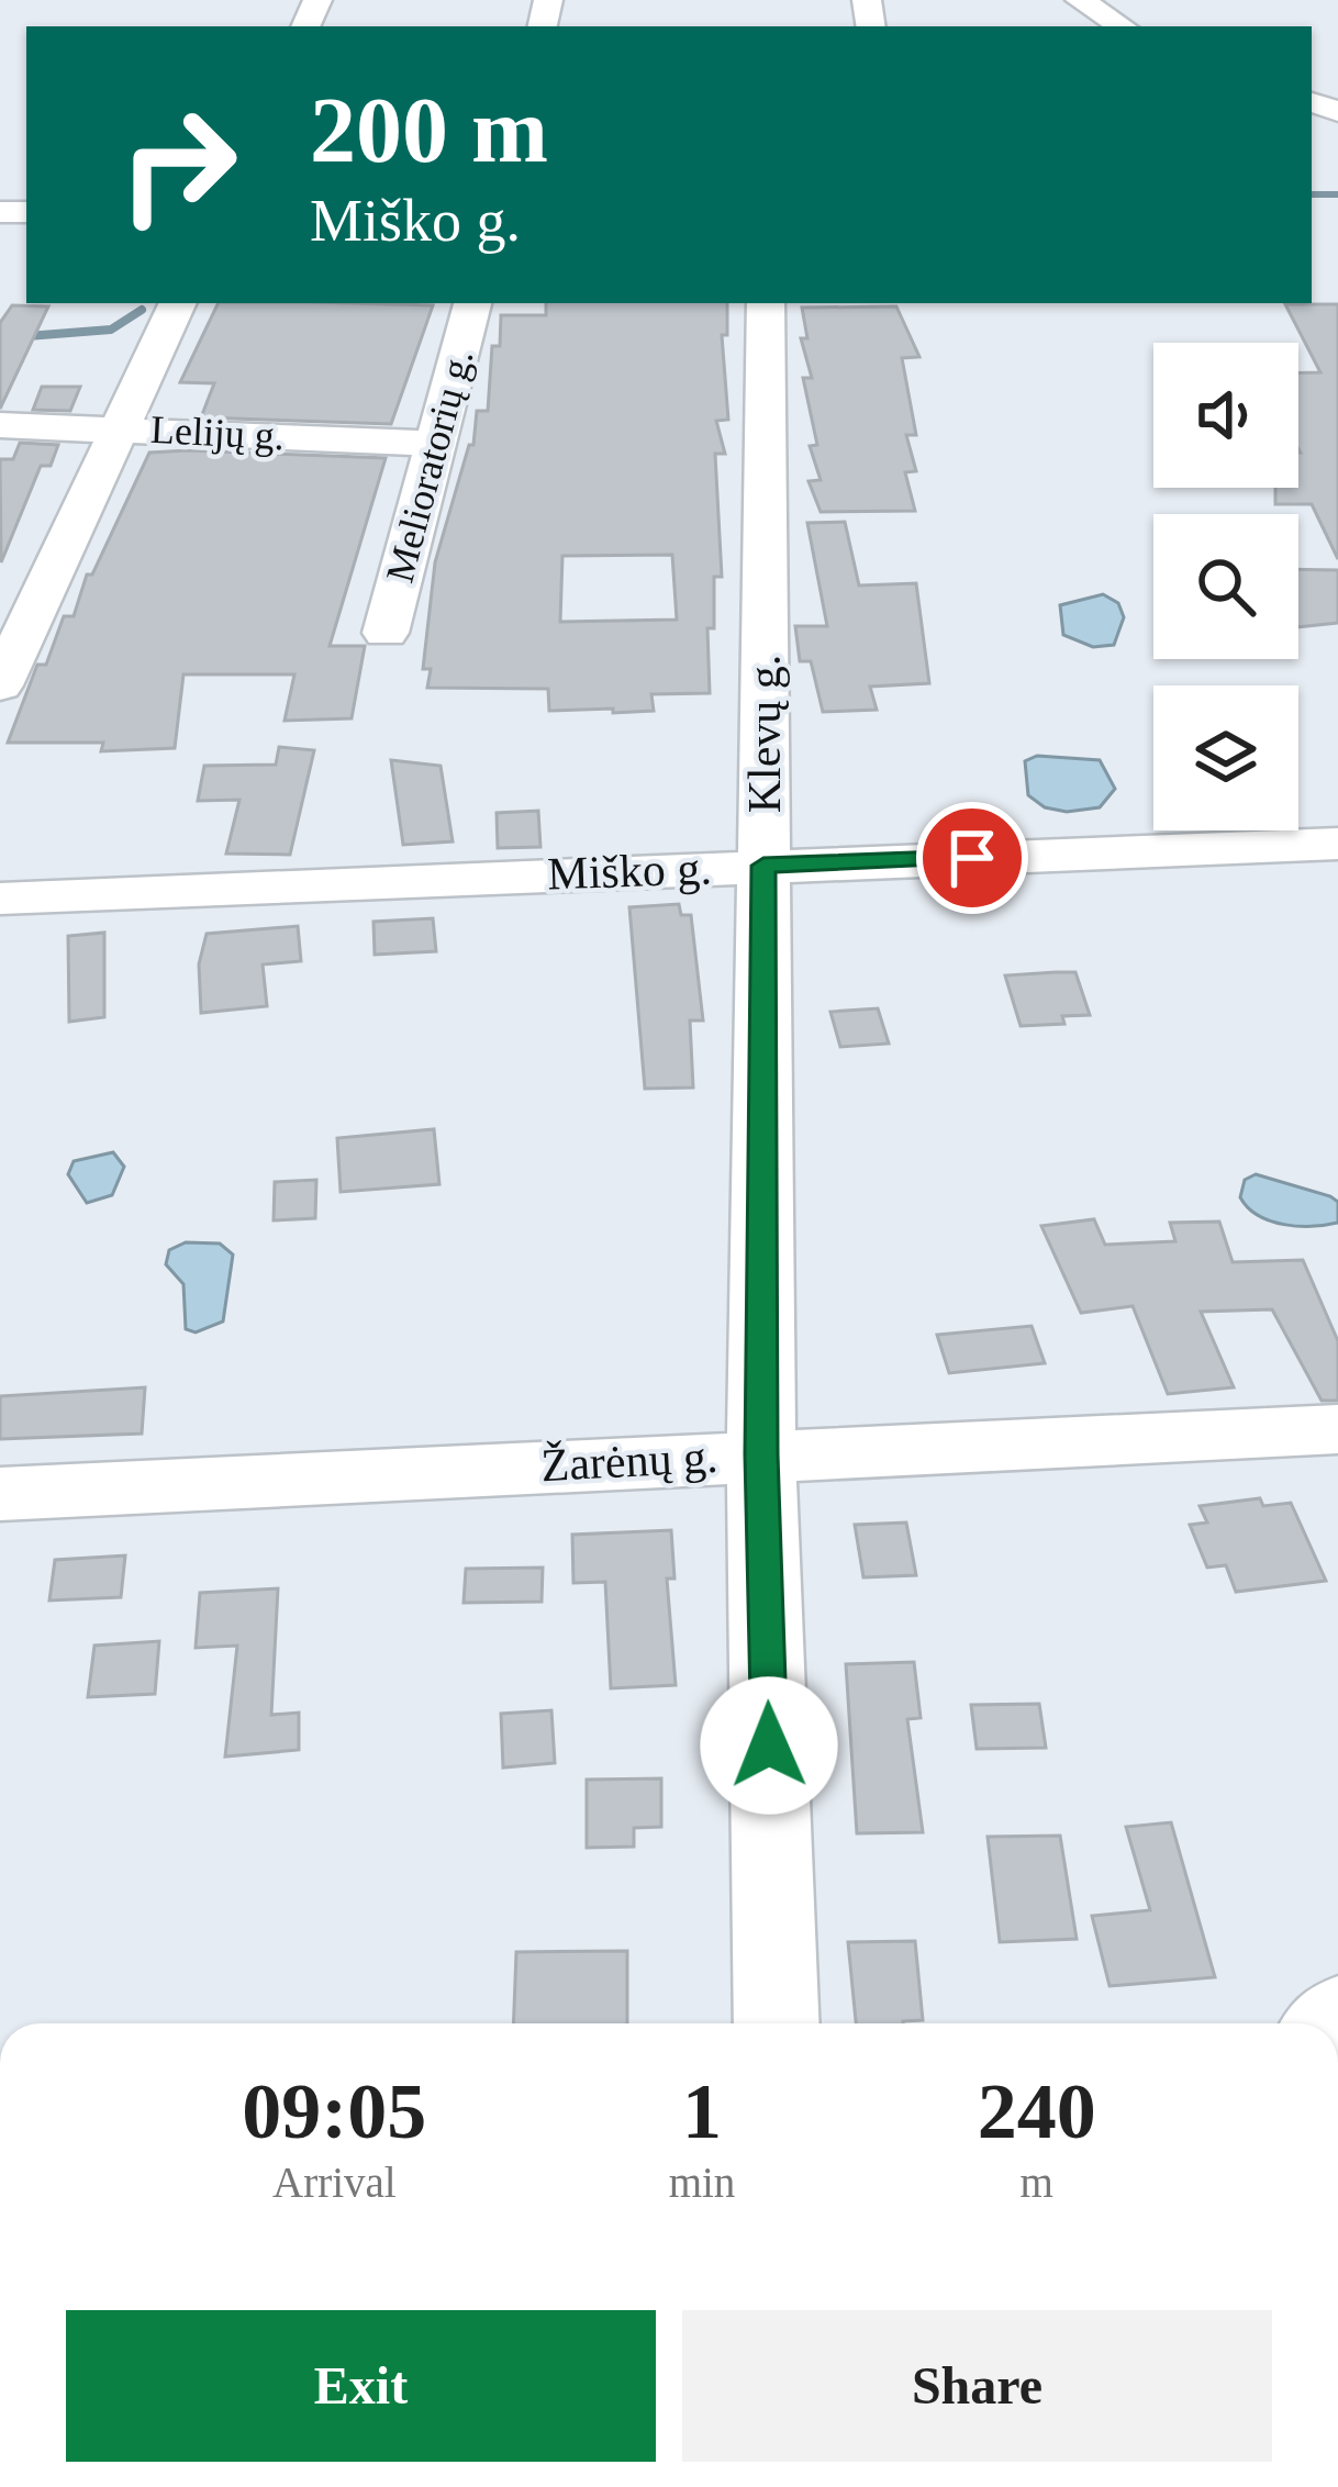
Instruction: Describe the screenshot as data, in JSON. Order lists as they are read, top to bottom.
{
  "streets": {
    "street": [
      "Lelijų g.",
      "Melioratorių g.",
      "Klevų g.",
      "Miško g.",
      "Žarėnų g."
    ]
  },
  "crossings": [
    ["Lelijų g.", "Melioratorių g."],
    ["Klevų g.", "Miško g."],
    ["Klevų g.", "Žarėnų g."]
  ],
  "page": {
    "turn": ["200 m", "Miško g."],
    "eta": [
      "09:05",
      "Arrival",
      "1",
      "min",
      "240",
      "m"
    ],
    "buttons": ["Exit", "Share"]
  }
}
